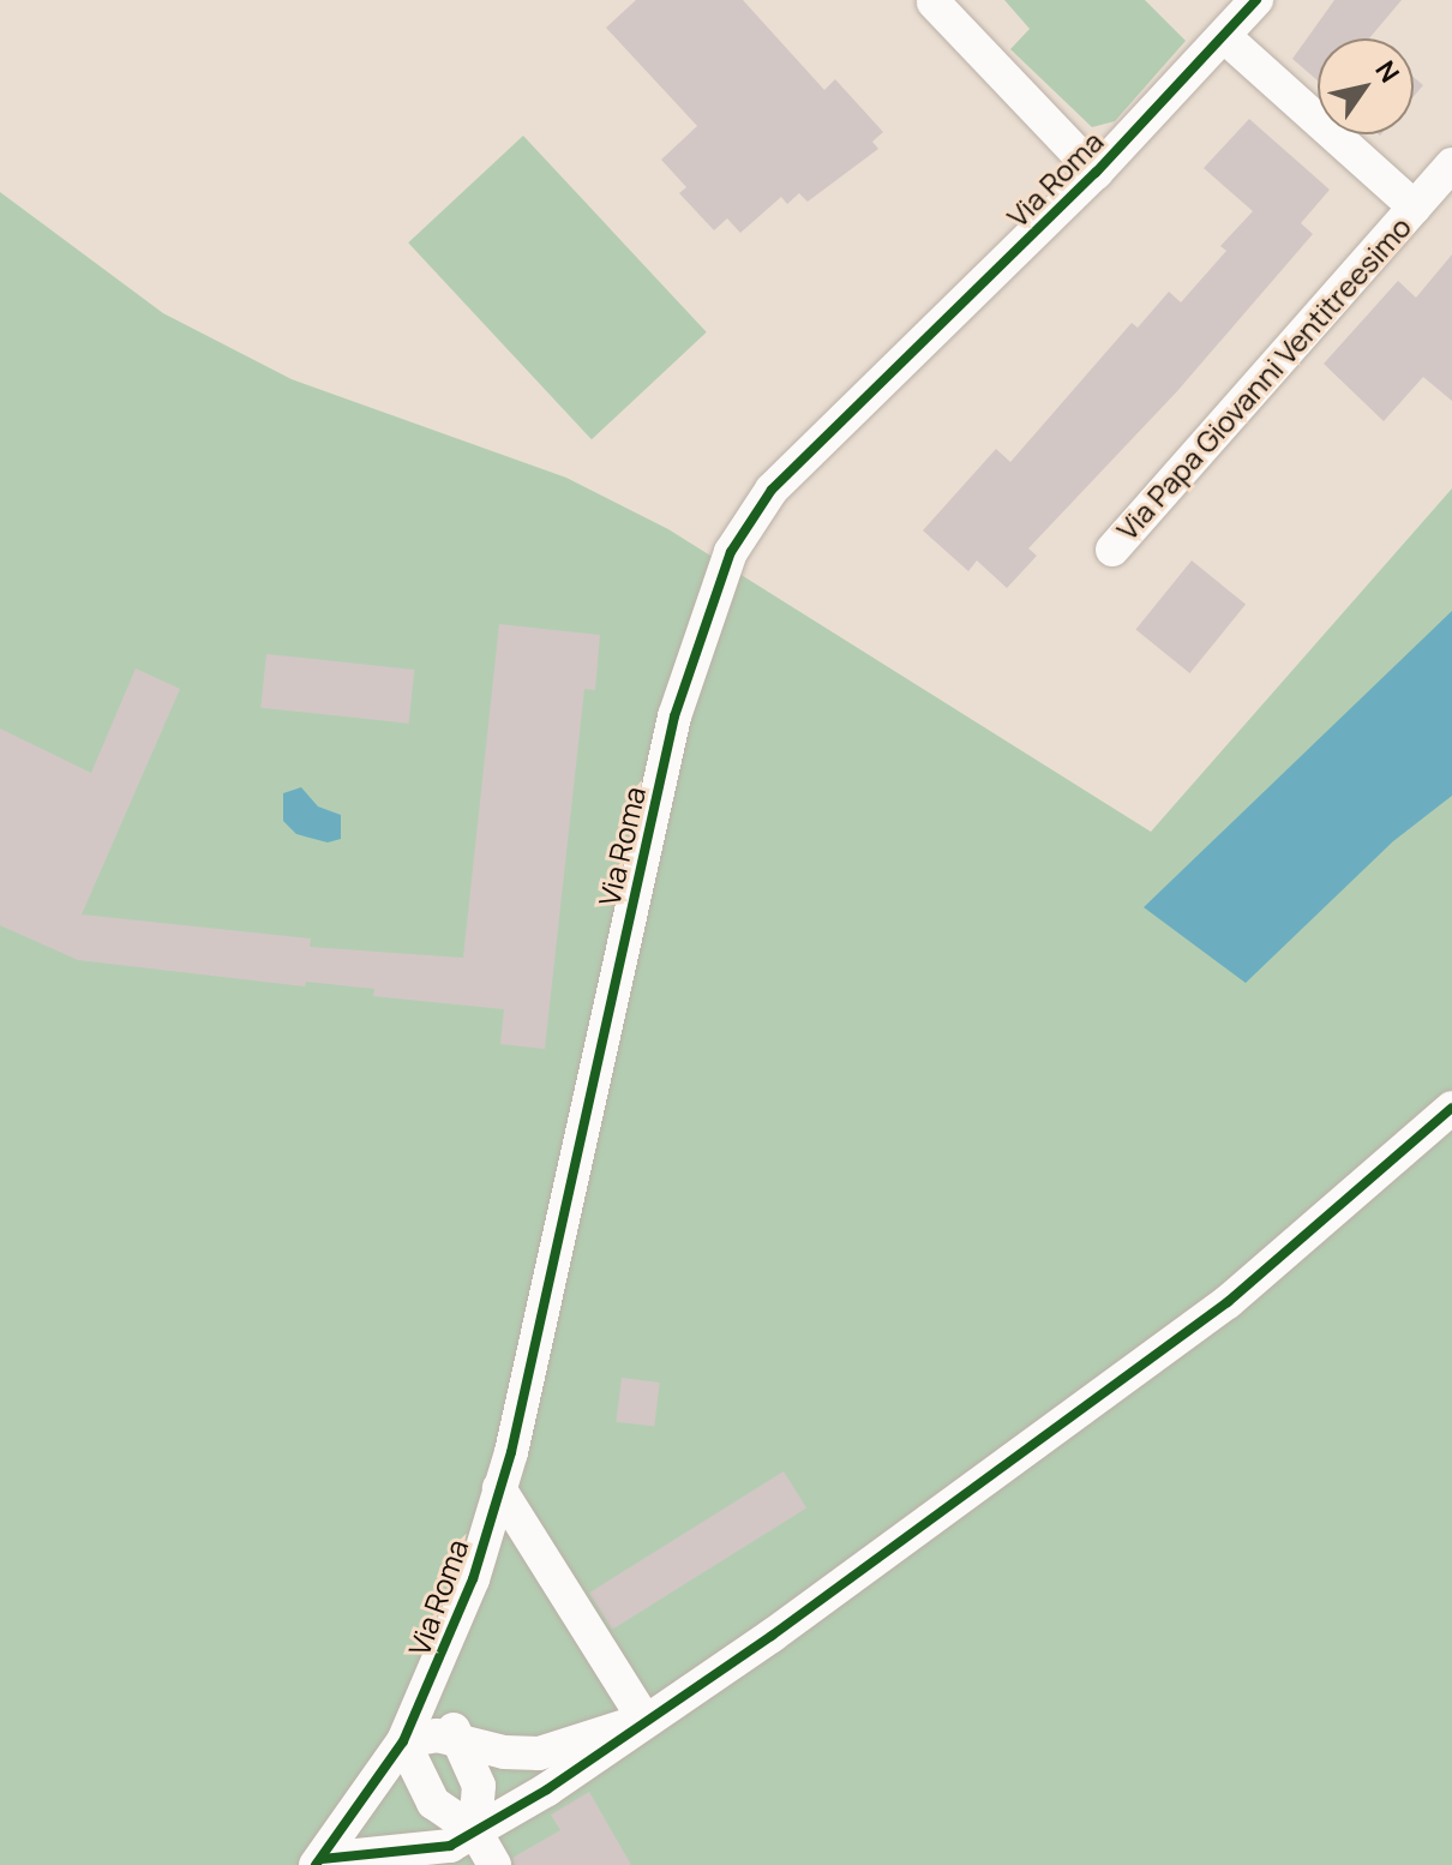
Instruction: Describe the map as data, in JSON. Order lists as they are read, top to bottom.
{
  "streets": {
    "street": ["Via Roma", "Via Papa Giovanni Ventitreesimo"]
  },
  "crossings": [
    ["Via Roma", "Via Papa Giovanni Ventitreesimo"]
  ],
  "north": "top right"
}
